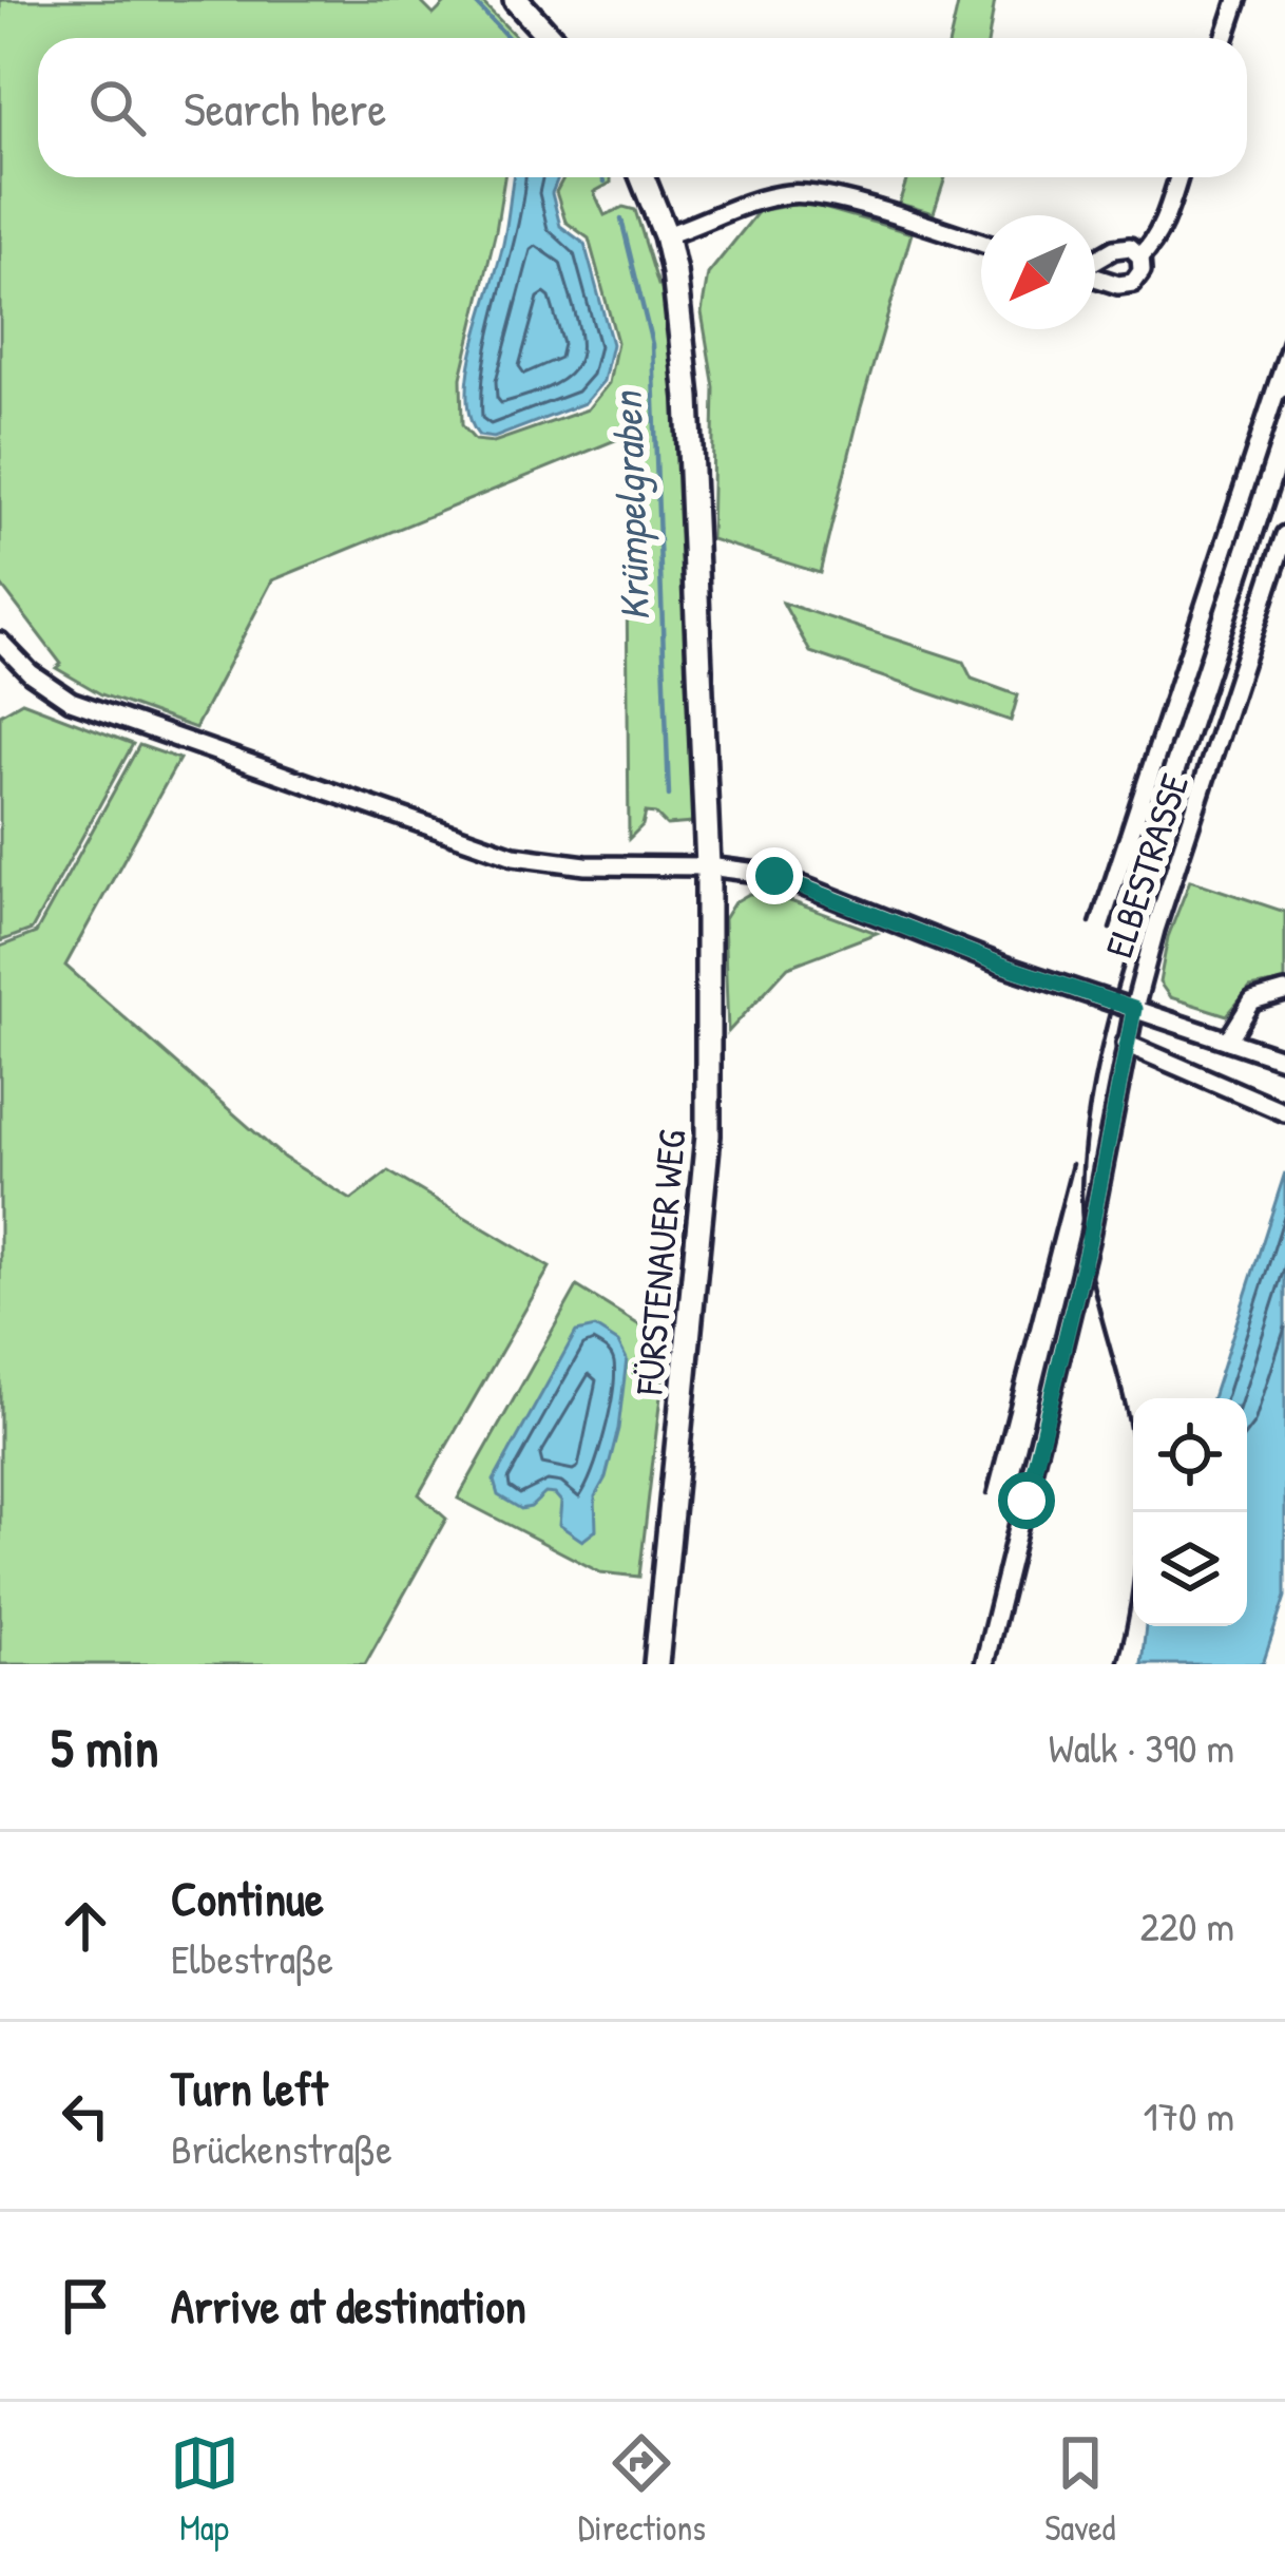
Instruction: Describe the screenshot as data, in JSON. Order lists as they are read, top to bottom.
{
  "streets": {
    "street": ["ELBESTRASSE", "FÜRSTENAUER WEG"]
  },
  "water": ["Krümpelgraben"],
  "north": "bottom left",
  "page": {
    "search": "Search here",
    "heading": ["5 min", "Walk · 390 m"],
    "list": [
      ["Continue", "Elbestraße", "220 m"],
      ["Turn left", "Brückenstraße", "170 m"],
      "Arrive at destination"
    ],
    "nav": ["Map", "Directions", "Saved"]
  }
}
